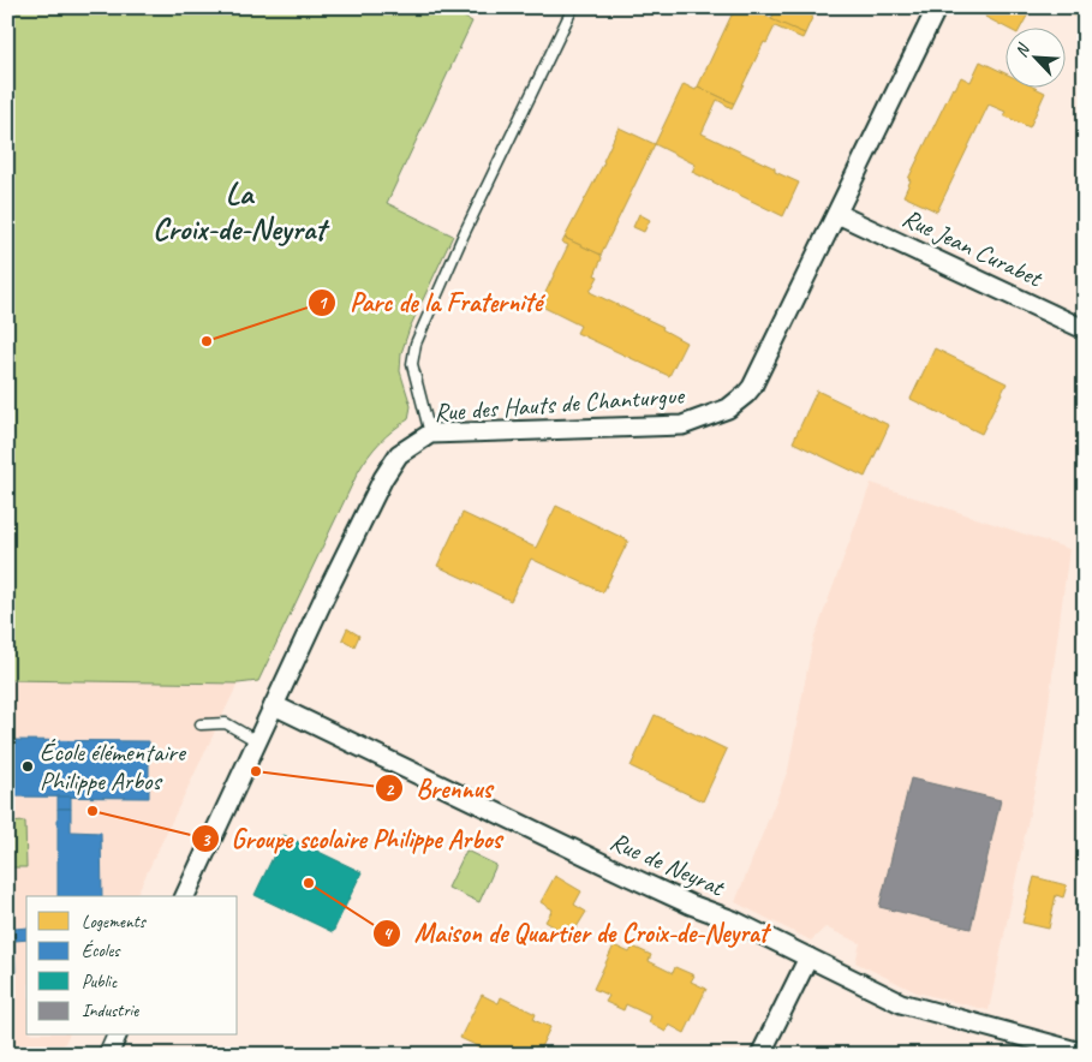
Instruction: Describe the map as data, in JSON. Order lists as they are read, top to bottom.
{
  "streets": {
    "street": ["Rue Jean Curabet", "Rue des Hauts de Chanturgue", "Rue de Neyrat"]
  },
  "crossings": [
    ["Rue Jean Curabet", "Rue des Hauts de Chanturgue"],
    ["Rue des Hauts de Chanturgue", "Rue de Neyrat"]
  ],
  "districts": ["La Croix-de-Neyrat"],
  "places": [
    "Parc de la Fraternité",
    "École élémentaire Philippe Arbos",
    "Brennus",
    "Groupe scolaire Philippe Arbos",
    "Maison de Quartier de Croix-de-Neyrat"
  ],
  "legend": [
    "Logements",
    "Écoles",
    "Public",
    "Industrie"
  ],
  "north": "top left"
}
